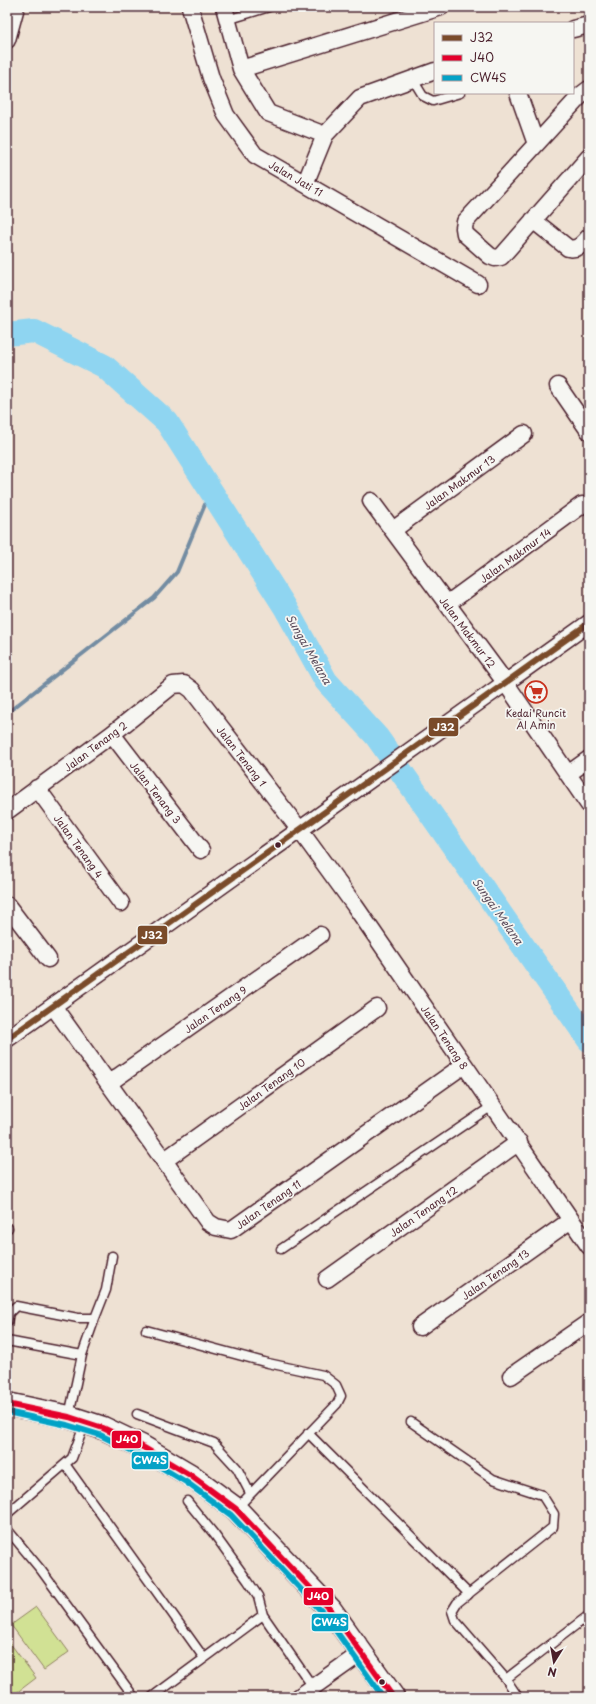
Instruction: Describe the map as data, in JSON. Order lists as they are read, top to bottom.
{
  "streets": {
    "street": [
      "Jalan Jati 11",
      "Jalan Makmur 13",
      "Jalan Makmur 14",
      "Jalan Makmur 12",
      "Jalan Tenang 2",
      "Jalan Tenang 1",
      "Jalan Tenang 3",
      "Jalan Tenang 4",
      "Jalan Tenang 9",
      "Jalan Tenang 8",
      "Jalan Tenang 10",
      "Jalan Tenang 11",
      "Jalan Tenang 12",
      "Jalan Tenang 13"
    ]
  },
  "crossings": [
    ["Jalan Makmur 13", "Jalan Makmur 12"],
    ["Jalan Makmur 14", "Jalan Makmur 12"],
    ["Jalan Tenang 2", "Jalan Tenang 1"],
    ["Jalan Tenang 2", "Jalan Tenang 3"],
    ["Jalan Tenang 2", "Jalan Tenang 4"],
    ["Jalan Tenang 1", "Jalan Tenang 8"],
    ["Jalan Tenang 9", "Jalan Tenang 11"],
    ["Jalan Tenang 8", "Jalan Tenang 11"],
    ["Jalan Tenang 8", "Jalan Tenang 12"],
    ["Jalan Tenang 8", "Jalan Tenang 13"],
    ["Jalan Tenang 10", "Jalan Tenang 11"]
  ],
  "water": ["Sungai Melana"],
  "places": {
    "supermarket": ["Kedai Runcit Al Amin"]
  },
  "lines": ["transit line J32", "transit line J40", "transit line CW4S"],
  "legend": ["J32", "J40", "CW4S"],
  "north": "bottom"
}
